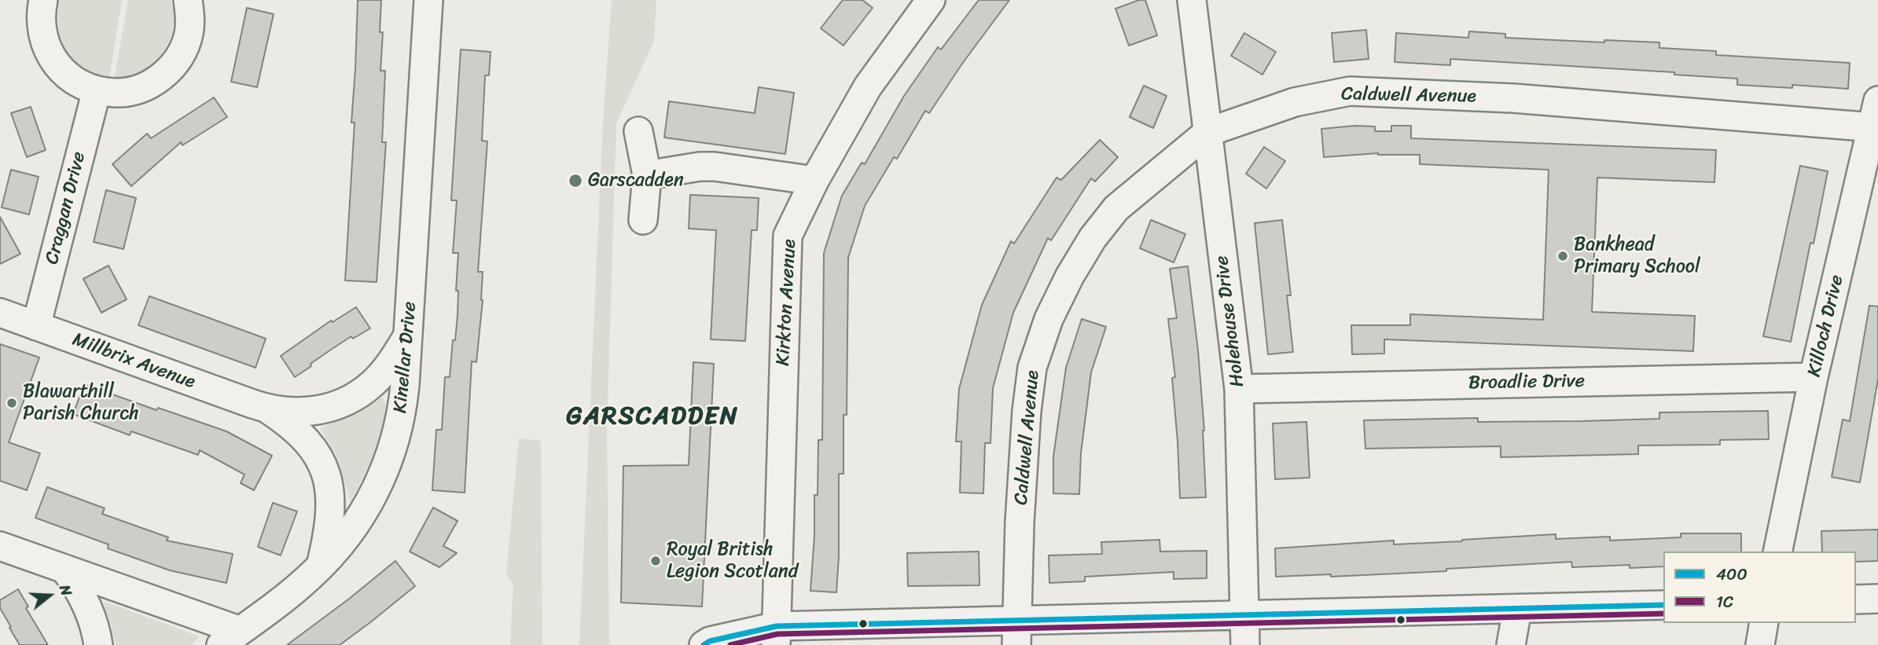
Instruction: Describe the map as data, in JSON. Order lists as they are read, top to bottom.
{
  "streets": {
    "street": [
      "Caldwell Avenue",
      "Craggan Drive",
      "Kirkton Avenue",
      "Holehouse Drive",
      "Killoch Drive",
      "Kinellar Drive",
      "Millbrix Avenue",
      "Broadlie Drive"
    ]
  },
  "crossings": [
    ["Caldwell Avenue", "Holehouse Drive"],
    ["Caldwell Avenue", "Killoch Drive"],
    ["Craggan Drive", "Millbrix Avenue"],
    ["Holehouse Drive", "Broadlie Drive"],
    ["Killoch Drive", "Broadlie Drive"],
    ["Kinellar Drive", "Millbrix Avenue"]
  ],
  "districts": ["GARSCADDEN"],
  "places": [
    "Garscadden",
    "Bankhead Primary School",
    "Blawarthill Parish Church",
    "Royal British Legion Scotland"
  ],
  "lines": ["transit line 400", "transit line 1C"],
  "legend": ["400", "1C"],
  "north": "right"
}
